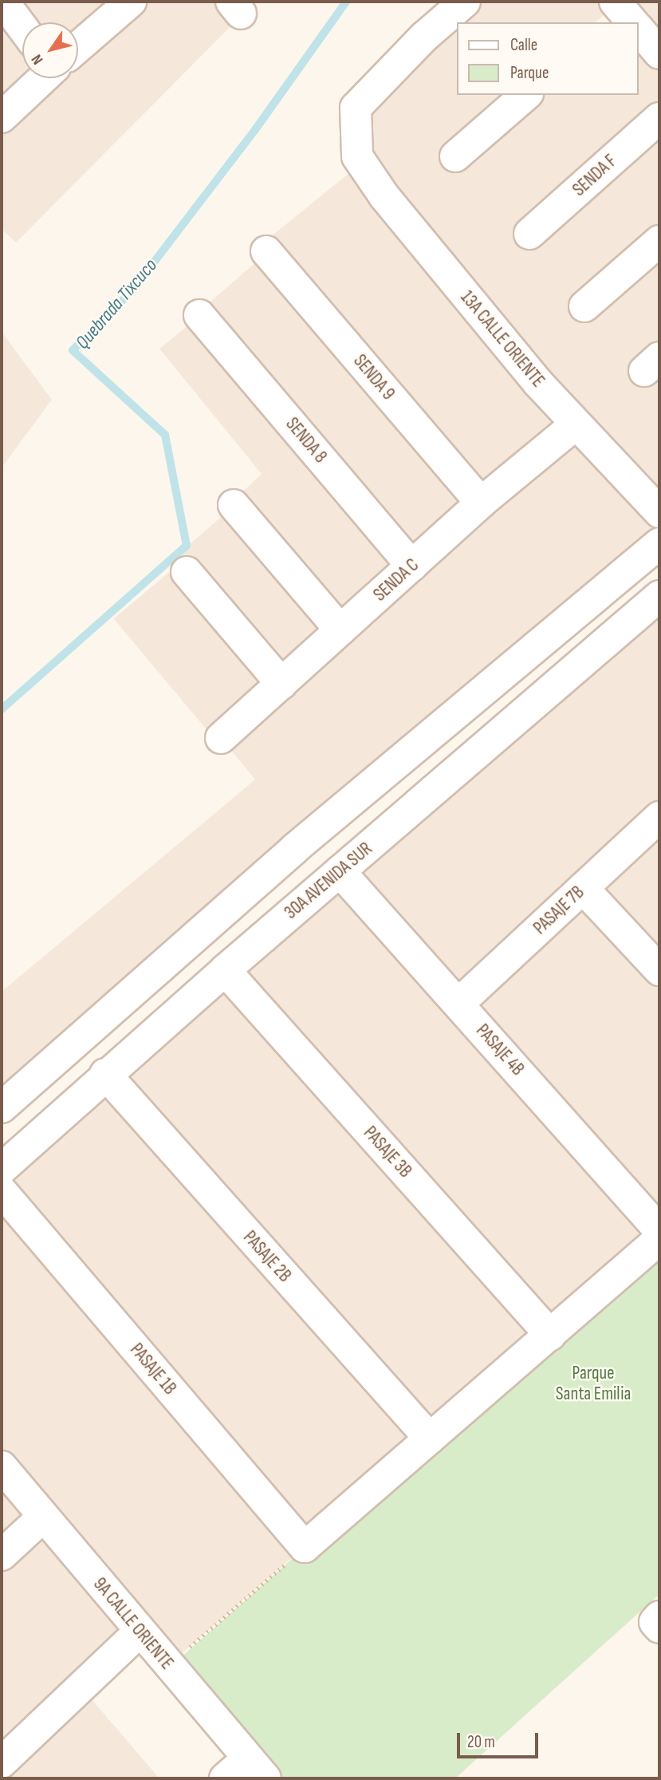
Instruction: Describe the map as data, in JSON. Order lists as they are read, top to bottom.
{
  "streets": {
    "street": [
      "SENDA F",
      "13A CALLE ORIENTE",
      "SENDA 9",
      "SENDA 8",
      "SENDA C",
      "30A AVENIDA SUR",
      "PASAJE 7B",
      "PASAJE 4B",
      "PASAJE 3B",
      "PASAJE 2B",
      "PASAJE 1B",
      "9A CALLE ORIENTE"
    ]
  },
  "crossings": [
    ["13A CALLE ORIENTE", "SENDA C"],
    ["SENDA 9", "SENDA C"],
    ["SENDA 8", "SENDA C"],
    ["30A AVENIDA SUR", "PASAJE 4B"],
    ["30A AVENIDA SUR", "PASAJE 3B"],
    ["30A AVENIDA SUR", "PASAJE 2B"],
    ["PASAJE 7B", "PASAJE 4B"]
  ],
  "water": ["Quebrada Tixcuco"],
  "parks": ["Parque Santa Emilia"],
  "legend": ["Calle", "Parque"],
  "scale_bar": "20 m",
  "north": "bottom left"
}
